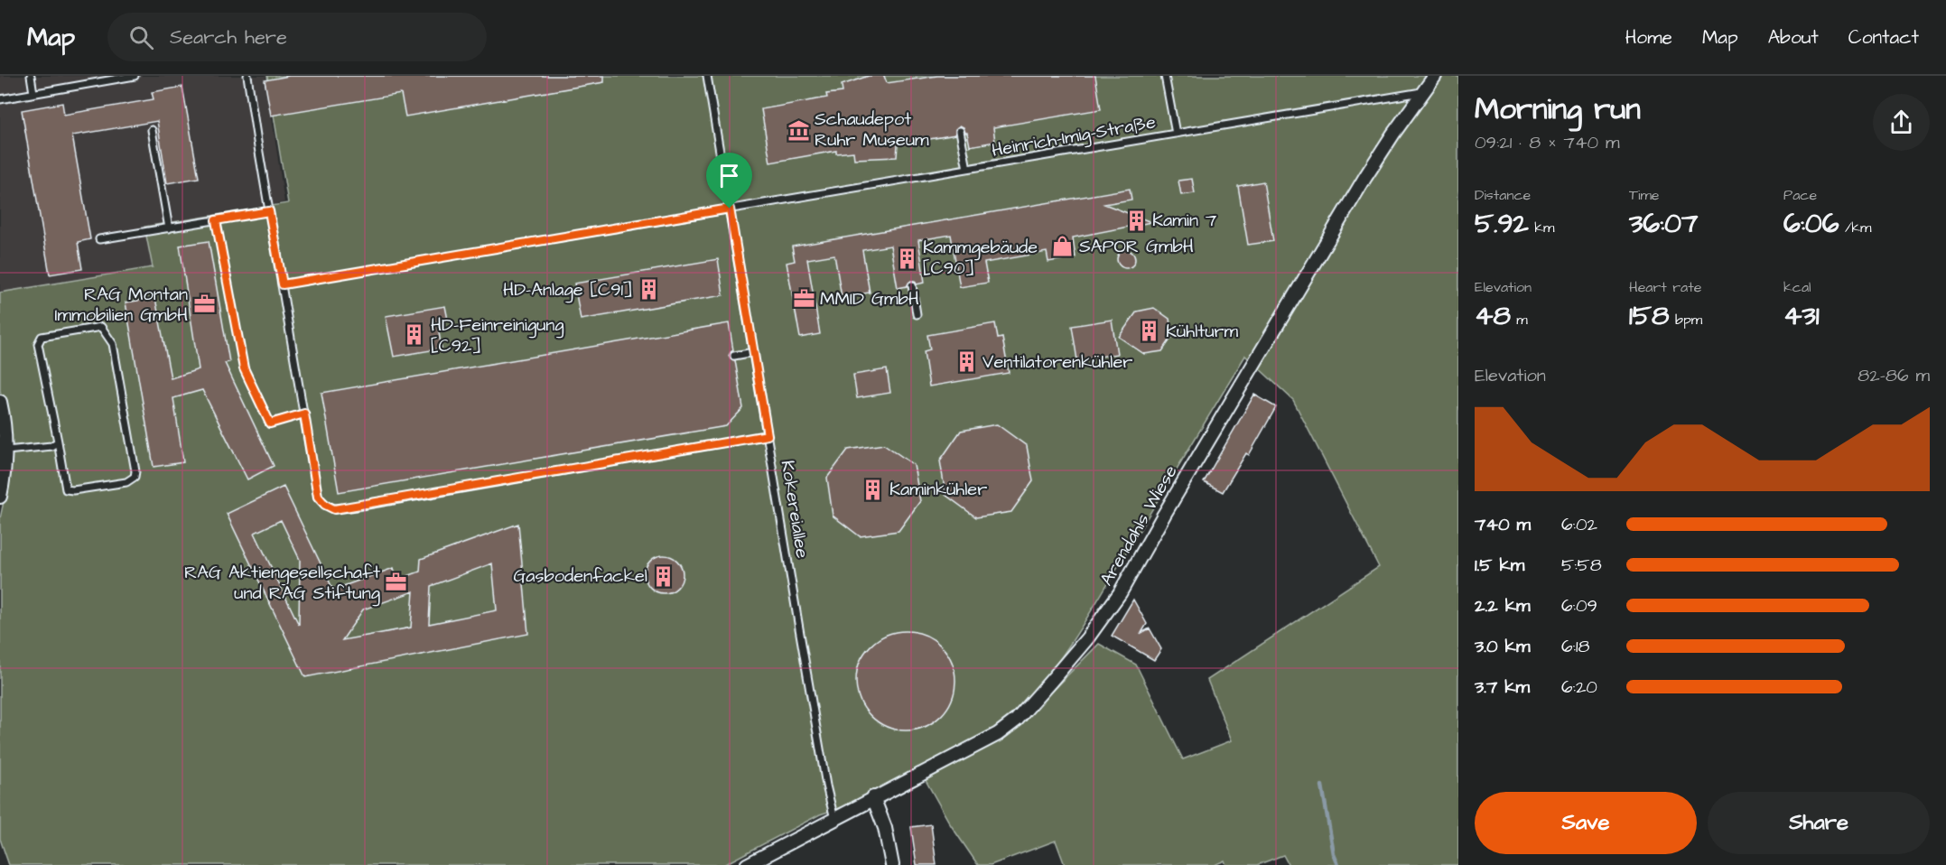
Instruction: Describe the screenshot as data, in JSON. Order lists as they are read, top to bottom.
{
  "streets": {
    "street": ["Arendahls Wiese"],
    "lane": ["Heinrich-Imig-Straße", "Kokereiallee"]
  },
  "crossings": [
    ["Heinrich-Imig-Straße", "Kokereiallee"],
    ["Heinrich-Imig-Straße", "Arendahls Wiese"],
    ["Kokereiallee", "Arendahls Wiese"]
  ],
  "places": {
    "museum": ["Schaudepot Ruhr Museum"],
    "building": [
      "Kamin 7",
      "Kammgebäude [C90]",
      "HD-Anlage [C91]",
      "Kühlturm",
      "HD-Feinreinigung [C92]",
      "Ventilatorenkühler",
      "Kaminkühler",
      "Gasbodenfackel"
    ],
    "shop": ["SAPOR GmbH"],
    "office": ["MMID GmbH", "RAG Montan Immobilien GmbH", "RAG Aktiengesellschaft und RAG Stiftung"]
  },
  "page": {
    "header": "Map",
    "search": "Search here",
    "nav": [
      "Home",
      "Map",
      "About",
      "Contact"
    ],
    "heading": ["Morning run", "09:21 · 8 × 740 m"],
    "stats": [
      ["Distance", "5.92 km"],
      ["Time", "36:07"],
      ["Pace", "6:06 /km"],
      ["Elevation", "48 m"],
      ["Heart rate", "158 bpm"],
      ["kcal", "431"]
    ],
    "chart": ["Elevation", "82–86 m"],
    "list": [
      {
        "name": "740 m",
        "note": "6:02"
      },
      {
        "name": "1.5 km",
        "note": "5:58"
      },
      {
        "name": "2.2 km",
        "note": "6:09"
      },
      {
        "name": "3.0 km",
        "note": "6:18"
      },
      {
        "name": "3.7 km",
        "note": "6:20"
      }
    ],
    "buttons": ["Save", "Share"]
  }
}
